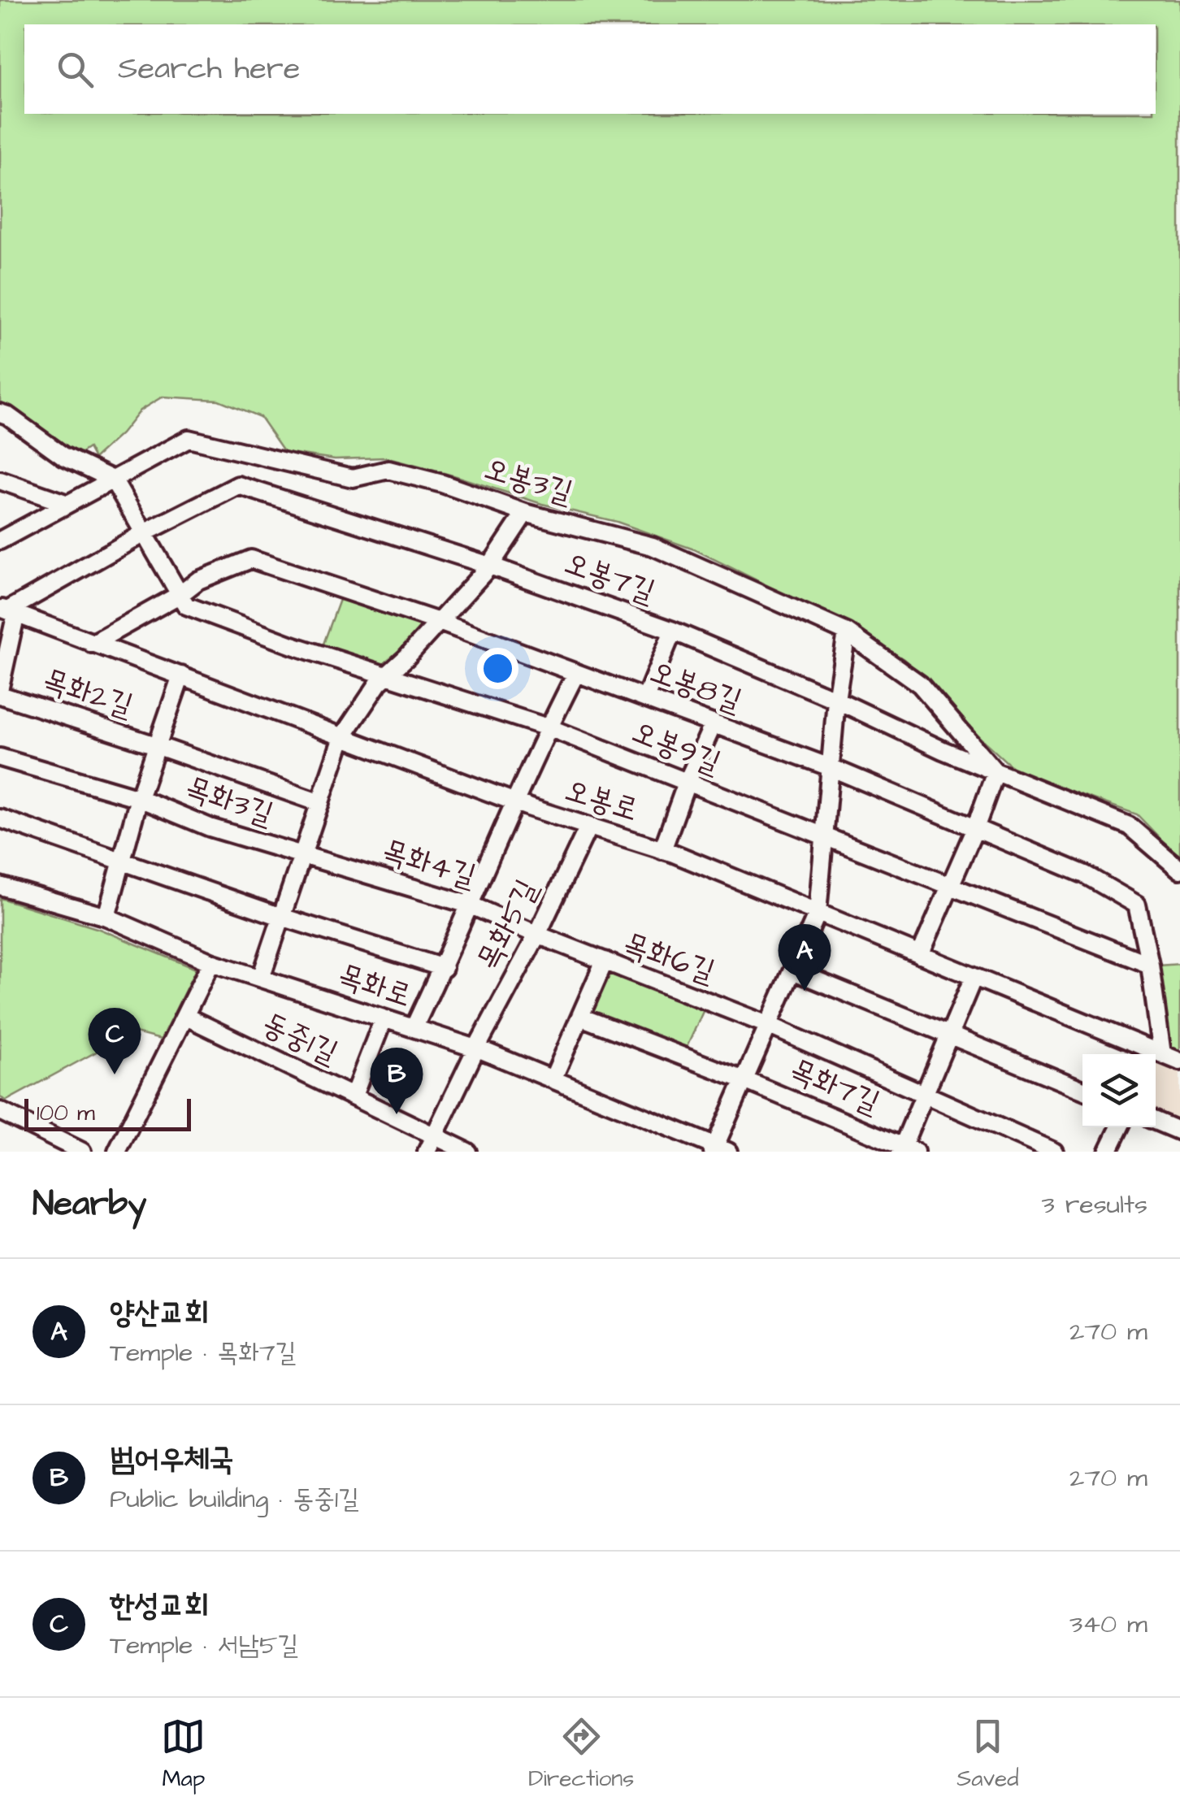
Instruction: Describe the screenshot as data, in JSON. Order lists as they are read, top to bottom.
{
  "streets": {
    "street": [
      "오봉3길",
      "오봉7길",
      "오봉8길",
      "목화2길",
      "오봉9길",
      "오봉로",
      "목화3길",
      "목화4길",
      "목화5길",
      "목화6길",
      "목화로",
      "동중1길",
      "목화7길"
    ]
  },
  "crossings": [
    ["오봉3길", "오봉7길"],
    ["오봉3길", "목화7길"],
    ["오봉7길", "목화2길"],
    ["오봉7길", "오봉로"],
    ["오봉7길", "목화7길"],
    ["오봉8길", "오봉9길"],
    ["오봉8길", "오봉로"],
    ["오봉8길", "목화7길"],
    ["목화2길", "오봉로"],
    ["목화2길", "목화3길"],
    ["오봉9길", "목화7길"],
    ["오봉로", "목화3길"],
    ["오봉로", "목화5길"],
    ["오봉로", "목화7길"],
    ["목화3길", "목화4길"],
    ["목화3길", "목화로"],
    ["목화4길", "목화5길"],
    ["목화4길", "목화6길"],
    ["목화5길", "목화로"],
    ["목화6길", "목화로"],
    ["목화6길", "목화7길"],
    ["목화로", "목화7길"]
  ],
  "scale_bar": "100 m",
  "page": {
    "search": "Search here",
    "pins": ["A", "C", "B"],
    "scale": "100 m",
    "heading": ["Nearby", "3 results"],
    "list": [
      {
        "mark": "A",
        "name": "양산교회",
        "note": "Temple · 목화7길",
        "value": "270 m"
      },
      {
        "mark": "B",
        "name": "범어우체국",
        "note": "Public building · 동중1길",
        "value": "270 m"
      },
      {
        "mark": "C",
        "name": "한성교회",
        "note": "Temple · 서남5길",
        "value": "340 m"
      }
    ],
    "nav": ["Map", "Directions", "Saved"]
  }
}
